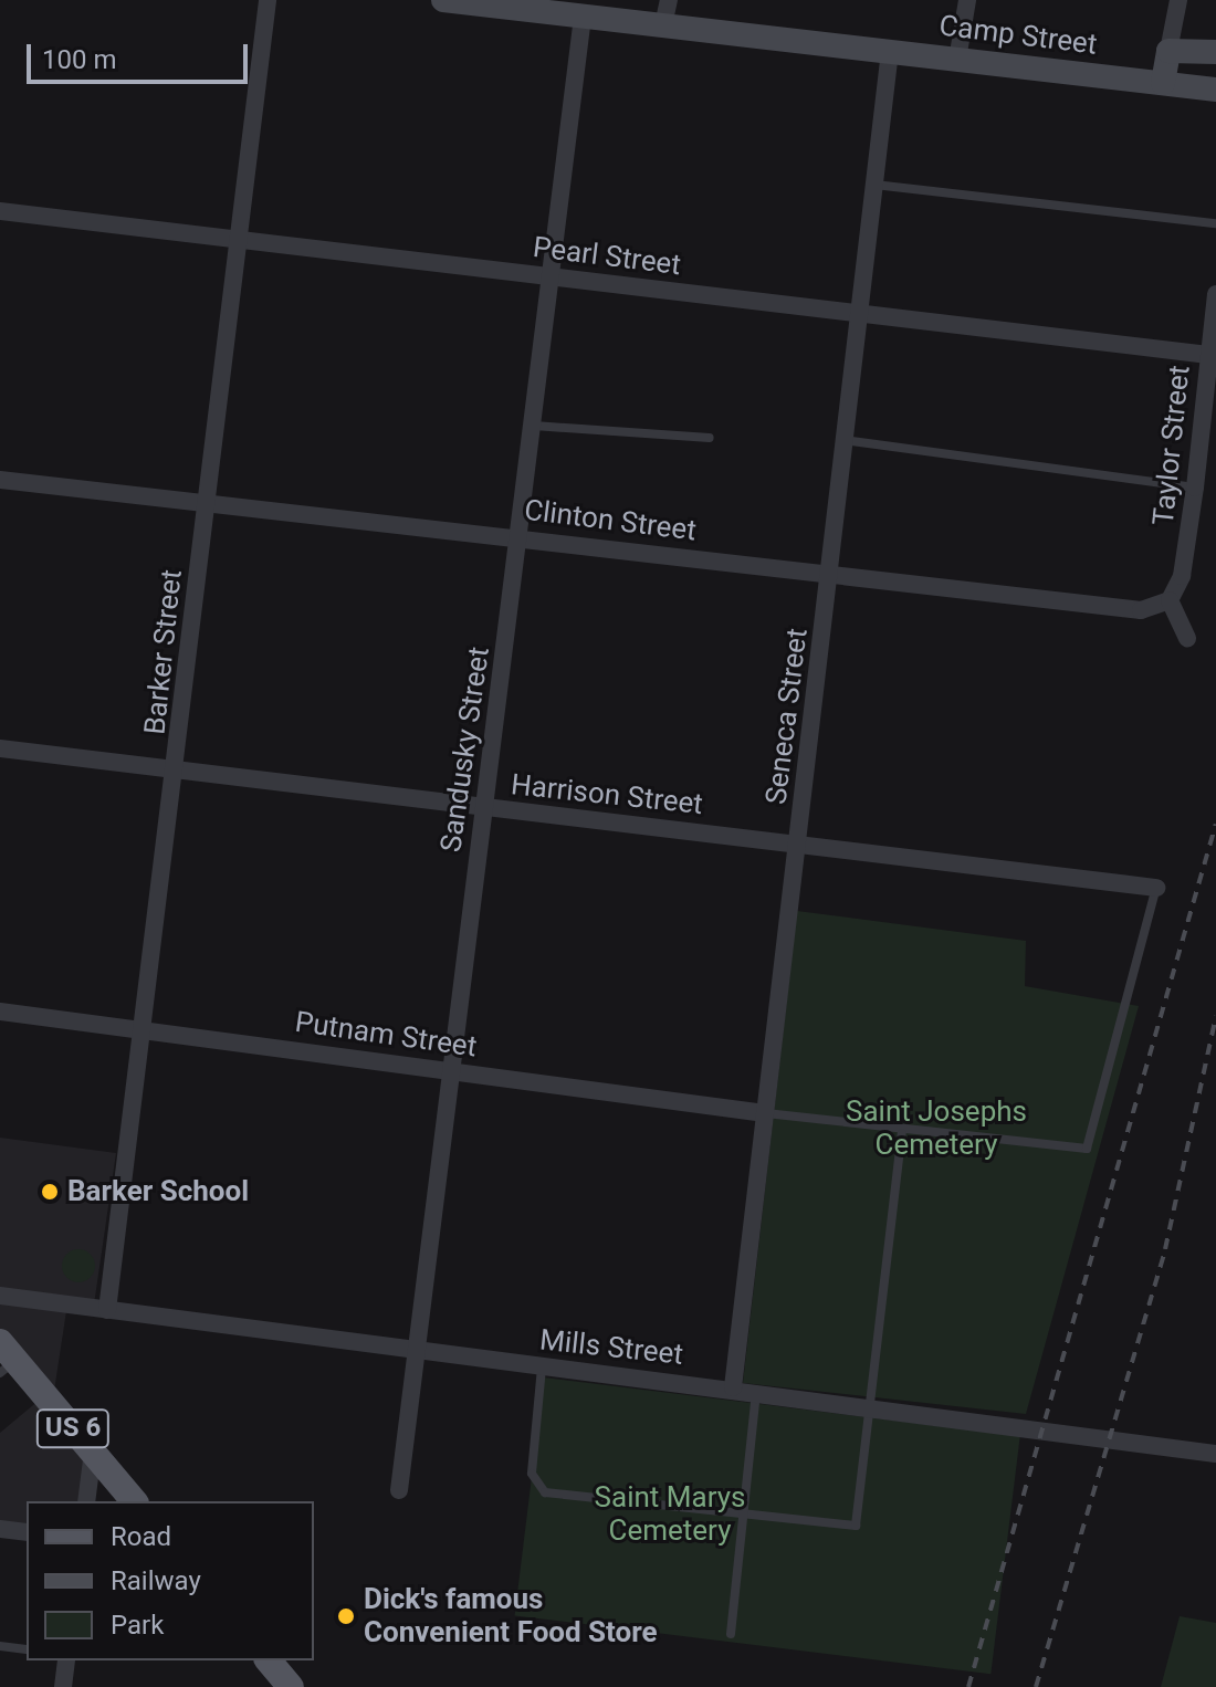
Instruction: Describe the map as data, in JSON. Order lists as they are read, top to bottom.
{
  "streets": {
    "main road": ["US 6"],
    "street": [
      "Camp Street",
      "Pearl Street",
      "Taylor Street",
      "Clinton Street",
      "Barker Street",
      "Seneca Street",
      "Sandusky Street",
      "Harrison Street",
      "Putnam Street",
      "Mills Street"
    ]
  },
  "crossings": [
    ["Camp Street", "Seneca Street"],
    ["Camp Street", "Sandusky Street"],
    ["Pearl Street", "Taylor Street"],
    ["Pearl Street", "Barker Street"],
    ["Pearl Street", "Seneca Street"],
    ["Pearl Street", "Sandusky Street"],
    ["Taylor Street", "Clinton Street"],
    ["Clinton Street", "Barker Street"],
    ["Clinton Street", "Seneca Street"],
    ["Clinton Street", "Sandusky Street"],
    ["Barker Street", "Harrison Street"],
    ["Barker Street", "Putnam Street"],
    ["Barker Street", "Mills Street"],
    ["Seneca Street", "Harrison Street"],
    ["Seneca Street", "Putnam Street"],
    ["Seneca Street", "Mills Street"],
    ["Sandusky Street", "Harrison Street"],
    ["Sandusky Street", "Putnam Street"],
    ["Sandusky Street", "Mills Street"]
  ],
  "parks": ["Saint Josephs Cemetery", "Saint Marys Cemetery"],
  "places": ["Barker School", "Dick's famous Convenient Food Store"],
  "legend": ["Road", "Railway", "Park"],
  "scale_bar": "100 m"
}
